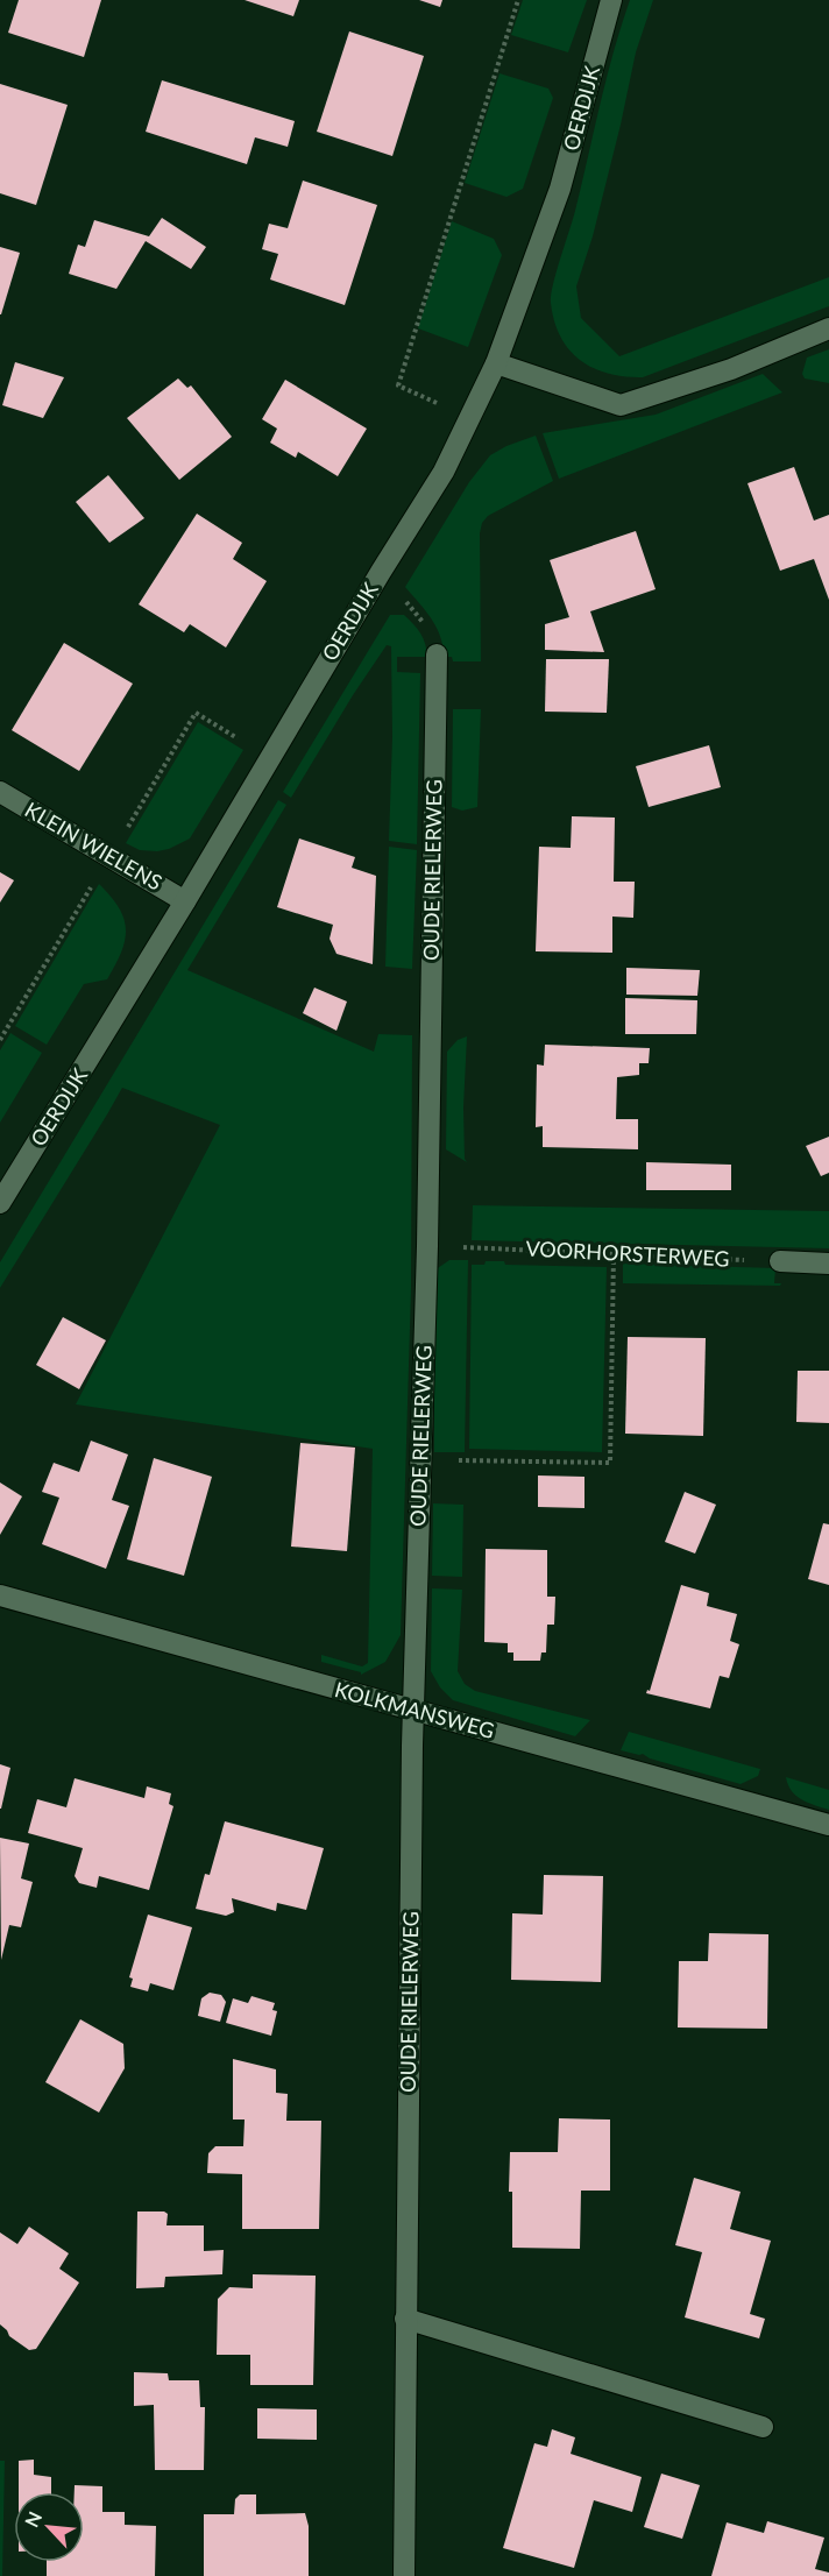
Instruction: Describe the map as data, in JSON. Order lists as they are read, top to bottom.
{
  "streets": {
    "street": [
      "OERDIJK",
      "KLEIN WIELENS",
      "OUDE RIELERWEG",
      "KOLKMANSWEG"
    ],
    "path": ["VOORHORSTERWEG"]
  },
  "crossings": [
    ["OERDIJK", "KLEIN WIELENS"],
    ["OUDE RIELERWEG", "VOORHORSTERWEG"],
    ["OUDE RIELERWEG", "KOLKMANSWEG"]
  ],
  "north": "top left"
}
